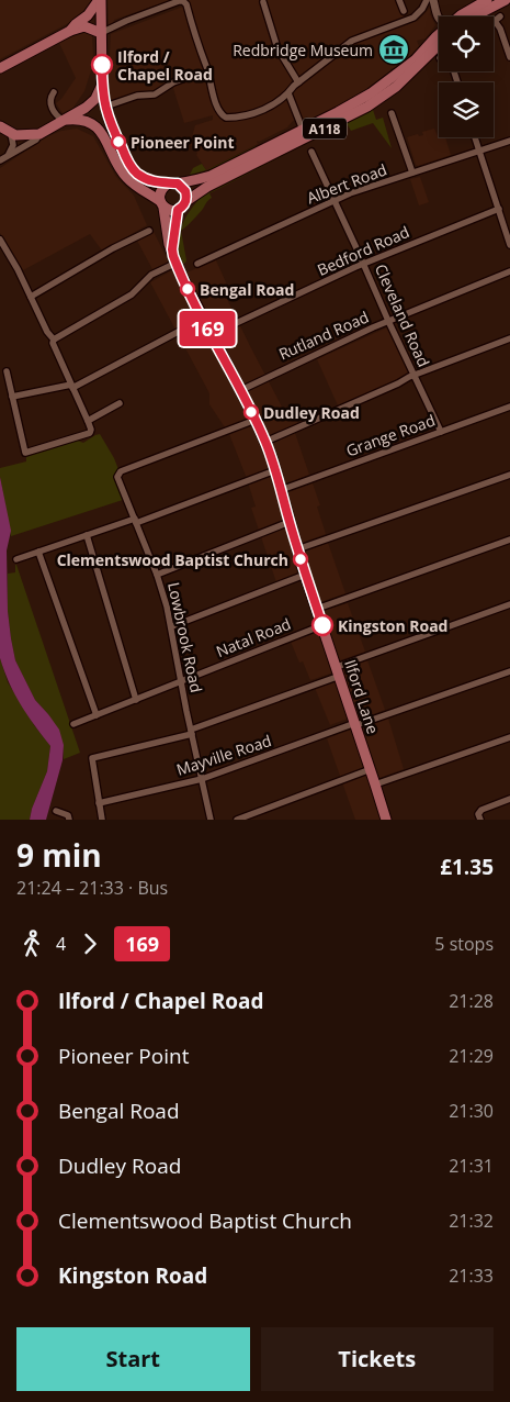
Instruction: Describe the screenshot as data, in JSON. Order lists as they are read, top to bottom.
{
  "streets": {
    "main road": ["A118", "Ilford Lane"],
    "street": [
      "Albert Road",
      "Bedford Road",
      "Cleveland Road",
      "Rutland Road",
      "Grange Road",
      "Lowbrook Road",
      "Natal Road",
      "Mayville Road"
    ]
  },
  "crossings": [
    ["A118", "Ilford Lane"],
    ["Albert Road", "Cleveland Road"],
    ["Bedford Road", "Cleveland Road"],
    ["Bedford Road", "Ilford Lane"],
    ["Cleveland Road", "Rutland Road"],
    ["Cleveland Road", "Grange Road"],
    ["Rutland Road", "Ilford Lane"],
    ["Grange Road", "Ilford Lane"],
    ["Lowbrook Road", "Natal Road"],
    ["Lowbrook Road", "Ilford Lane"],
    ["Lowbrook Road", "Mayville Road"],
    ["Natal Road", "Ilford Lane"],
    ["Ilford Lane", "Mayville Road"]
  ],
  "places": {
    "museum": ["Redbridge Museum"],
    "other": [
      "Ilford / Chapel Road",
      "Pioneer Point",
      "Bengal Road",
      "Dudley Road",
      "Clementswood Baptist Church",
      "Kingston Road"
    ]
  },
  "lines": ["bus line 169"],
  "page": {
    "on_map": "169",
    "heading": ["9 min", "21:24 – 21:33 · Bus", "£1.35"],
    "legs": ["4", "169", "5 stops"],
    "list": [
      {
        "name": "Ilford / Chapel Road",
        "value": "21:28"
      },
      {
        "name": "Pioneer Point",
        "value": "21:29"
      },
      {
        "name": "Bengal Road",
        "value": "21:30"
      },
      {
        "name": "Dudley Road",
        "value": "21:31"
      },
      {
        "name": "Clementswood Baptist Church",
        "value": "21:32"
      },
      {
        "name": "Kingston Road",
        "value": "21:33"
      }
    ],
    "buttons": ["Start", "Tickets"]
  }
}
